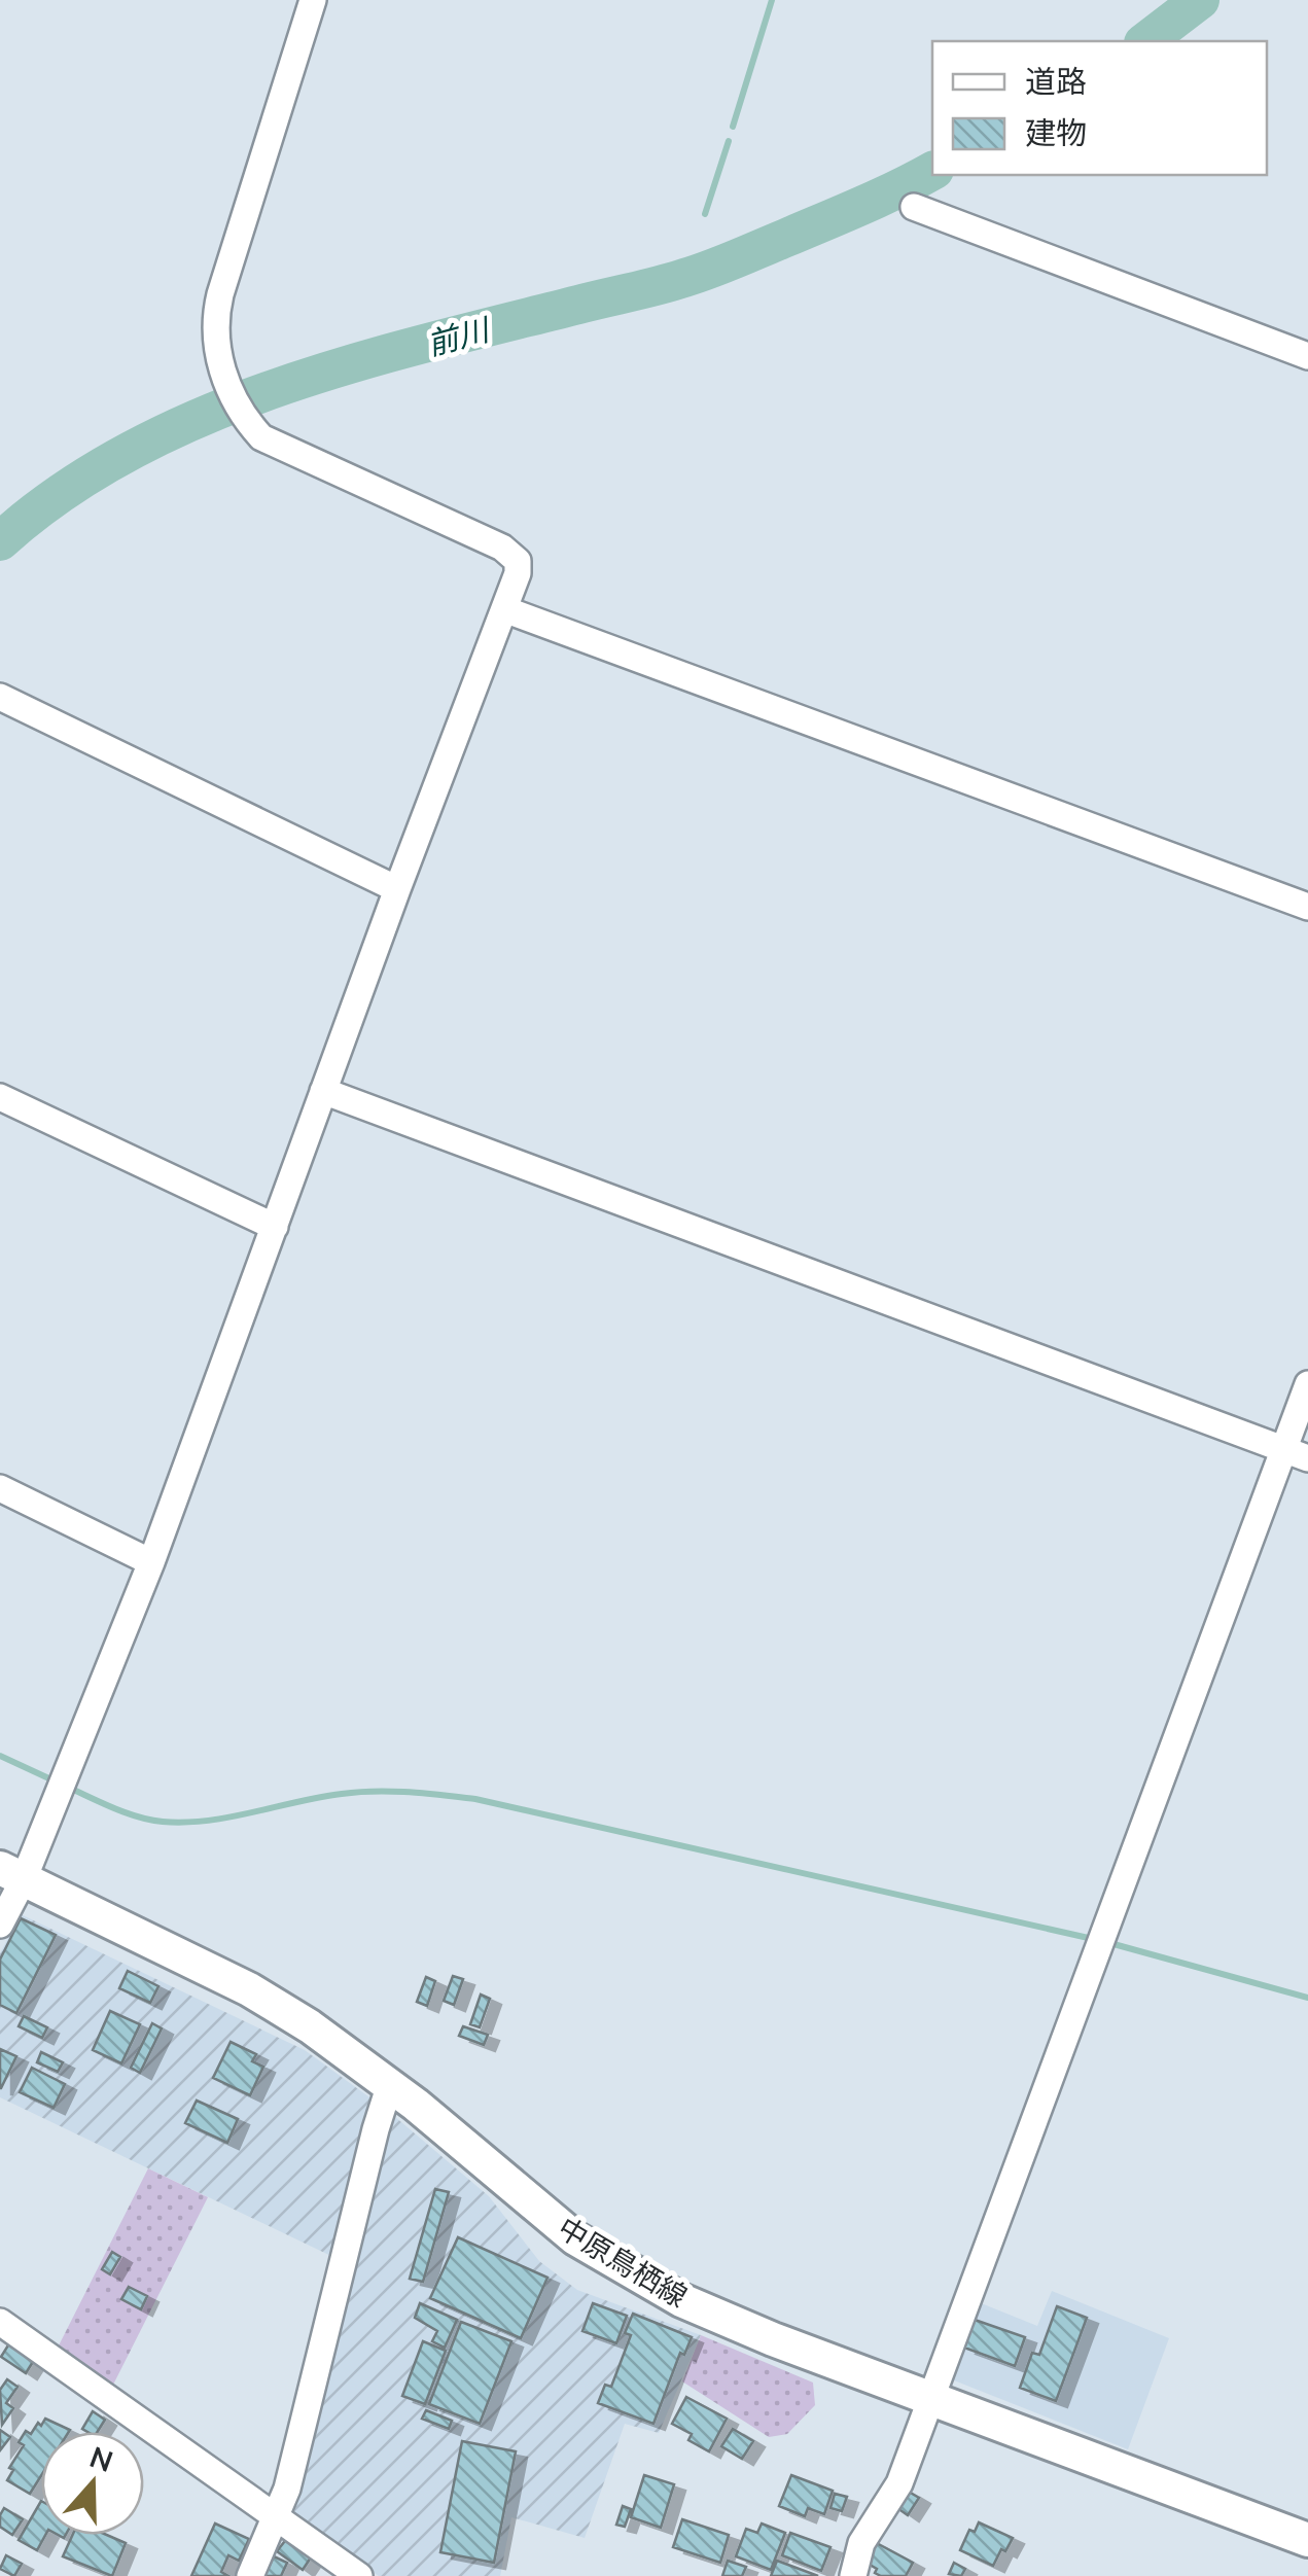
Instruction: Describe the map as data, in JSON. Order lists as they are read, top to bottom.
{
  "streets": {
    "main road": ["中原鳥栖線"]
  },
  "water": ["前川"],
  "legend": ["道路", "建物"],
  "north": "top"
}
